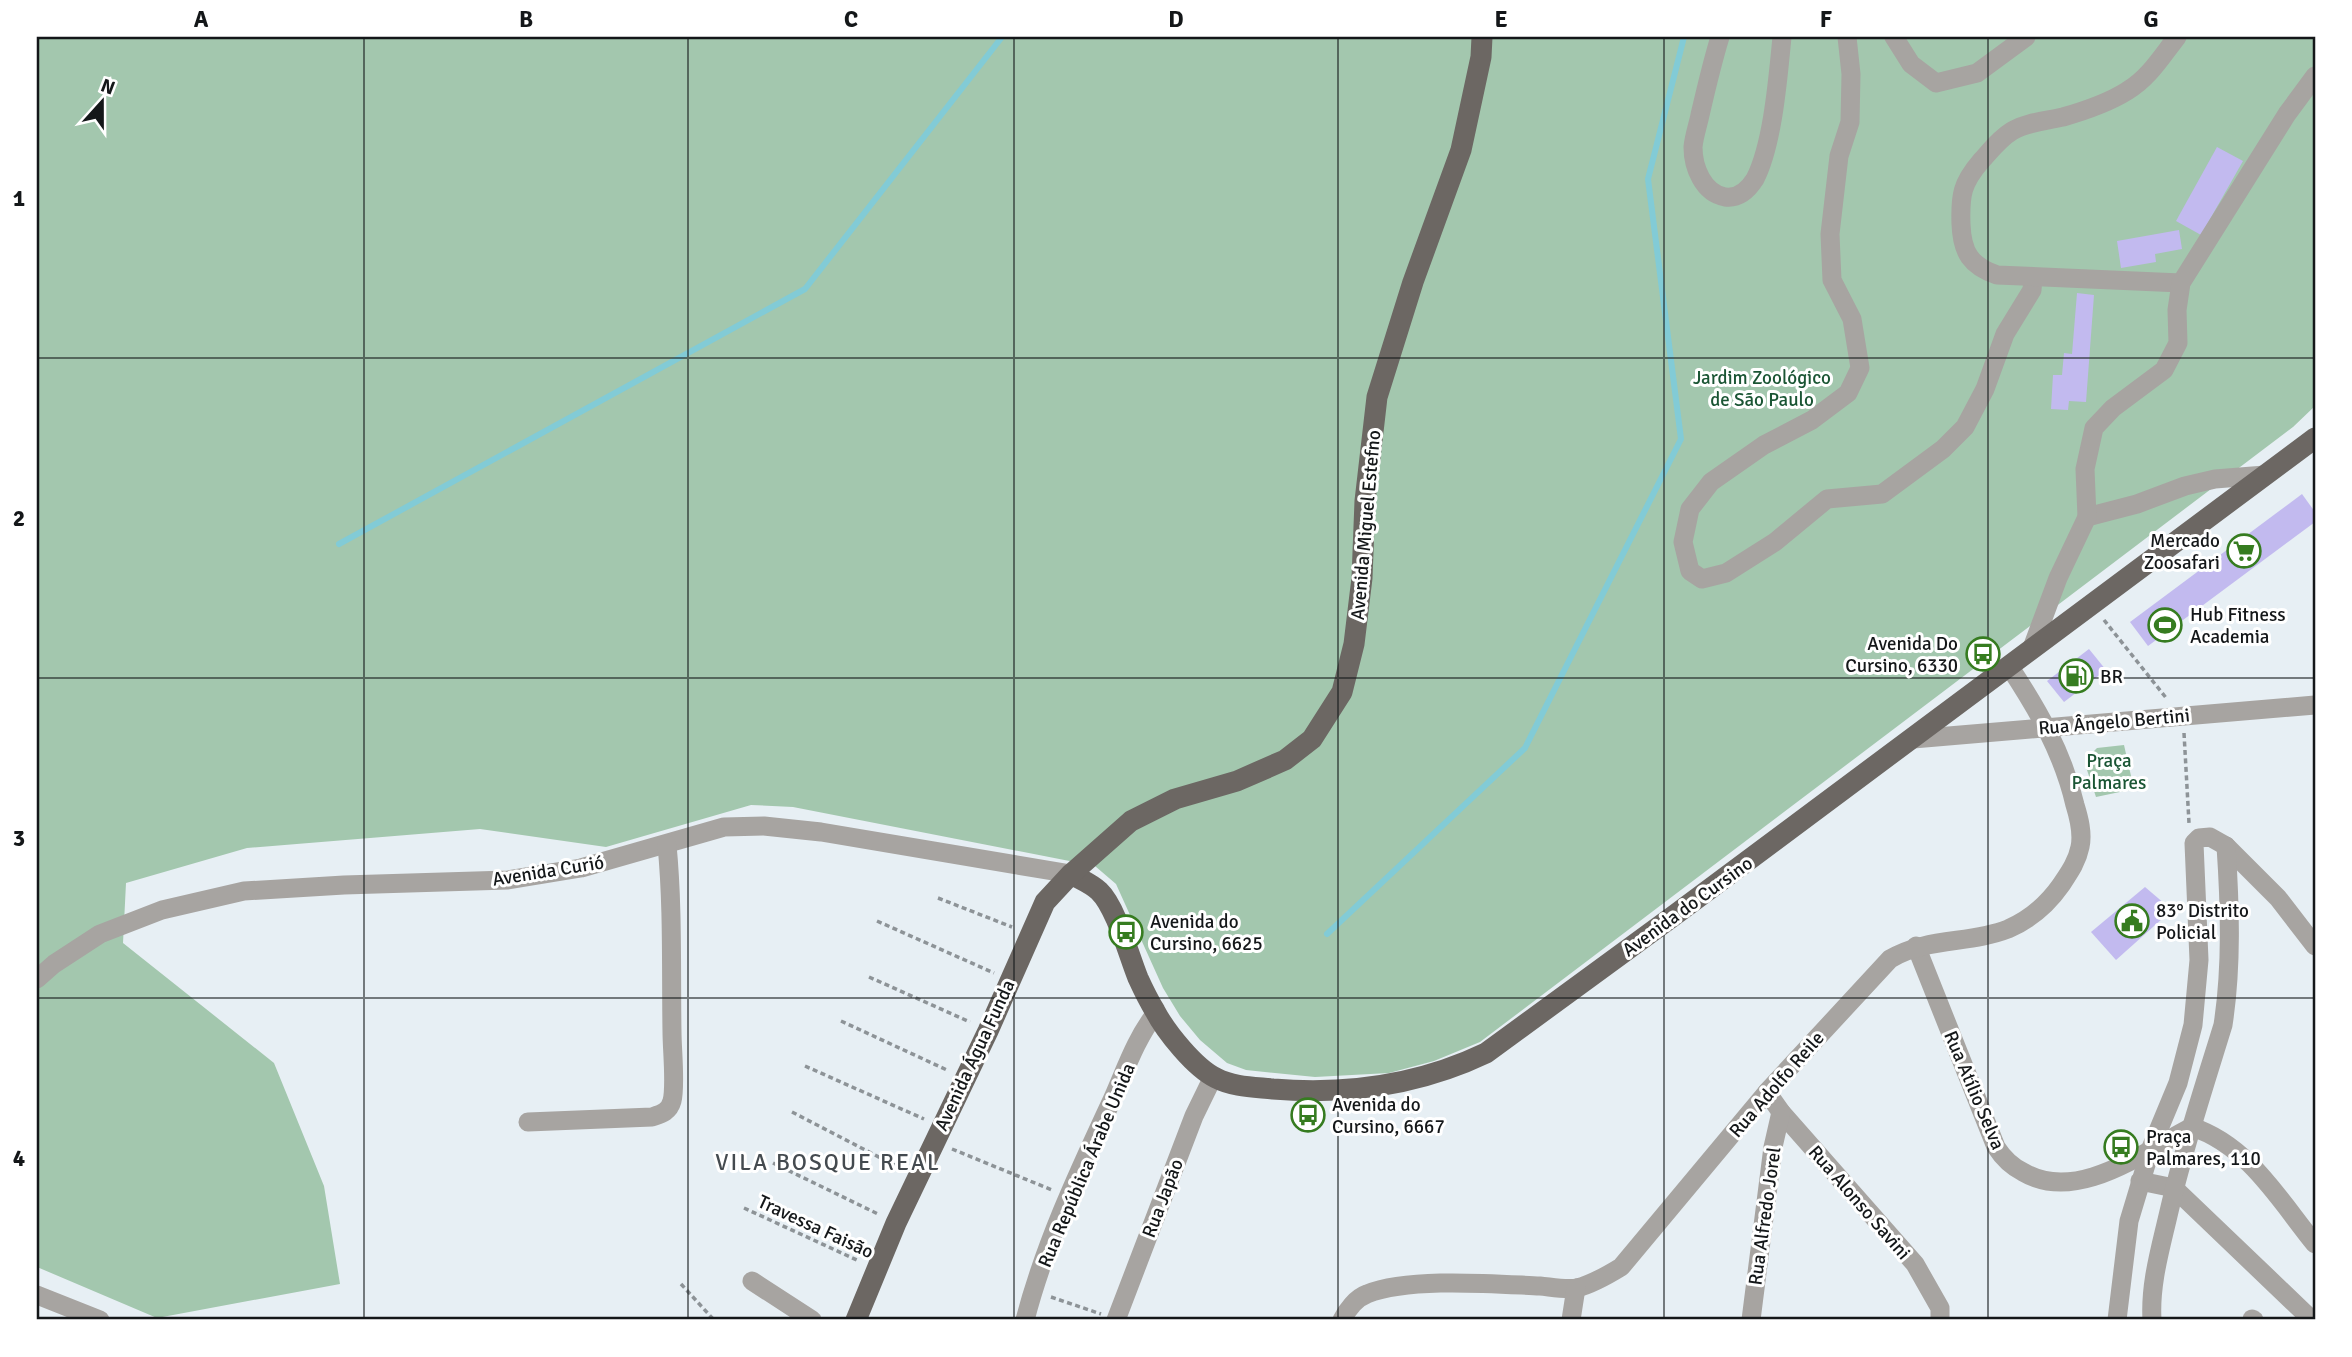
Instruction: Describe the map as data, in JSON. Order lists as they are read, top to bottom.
{
  "streets": {
    "main road": ["Avenida Miguel Estefno", "Avenida do Cursino", "Avenida Água Funda"],
    "street": [
      "Rua Ângelo Bertini",
      "Avenida Curió",
      "Rua Adolfo Reile",
      "Rua Atílio Selva",
      "Rua República Árabe Unida",
      "Rua Japão",
      "Rua Alonso Savini",
      "Rua Alfredo Jorel"
    ],
    "path": ["Travessa Faisão"]
  },
  "crossings": [
    ["Avenida Miguel Estefno", "Avenida Curió"],
    ["Avenida Miguel Estefno", "Avenida do Cursino"],
    ["Avenida Miguel Estefno", "Avenida Água Funda"],
    ["Rua Ângelo Bertini", "Avenida do Cursino"],
    ["Rua Ângelo Bertini", "Rua Adolfo Reile"],
    ["Avenida Curió", "Avenida do Cursino"],
    ["Avenida Curió", "Avenida Água Funda"],
    ["Avenida do Cursino", "Avenida Água Funda"],
    ["Avenida do Cursino", "Rua Adolfo Reile"],
    ["Avenida do Cursino", "Rua República Árabe Unida"],
    ["Avenida do Cursino", "Rua Japão"],
    ["Avenida Água Funda", "Travessa Faisão"],
    ["Rua Adolfo Reile", "Rua Atílio Selva"],
    ["Rua Adolfo Reile", "Rua Alonso Savini"],
    ["Rua Alonso Savini", "Rua Alfredo Jorel"]
  ],
  "districts": ["VILA BOSQUE REAL"],
  "parks": ["Jardim Zoológico de São Paulo", "Praça Palmares"],
  "places": {
    "supermarket": ["Mercado Zoosafari"],
    "sports": ["Hub Fitness Academia"],
    "bus stop": [
      "Avenida Do Cursino, 6330",
      "Avenida do Cursino, 6625",
      "Avenida do Cursino, 6667",
      "Praça Palmares, 110"
    ],
    "fuel station": ["BR"],
    "public building": ["83° Distrito Policial"]
  },
  "north": "top",
  "grid": {
    "columns": [
      "A",
      "B",
      "C",
      "D",
      "E",
      "F",
      "G"
    ],
    "rows": [
      "1",
      "2",
      "3",
      "4"
    ]
  }
}
